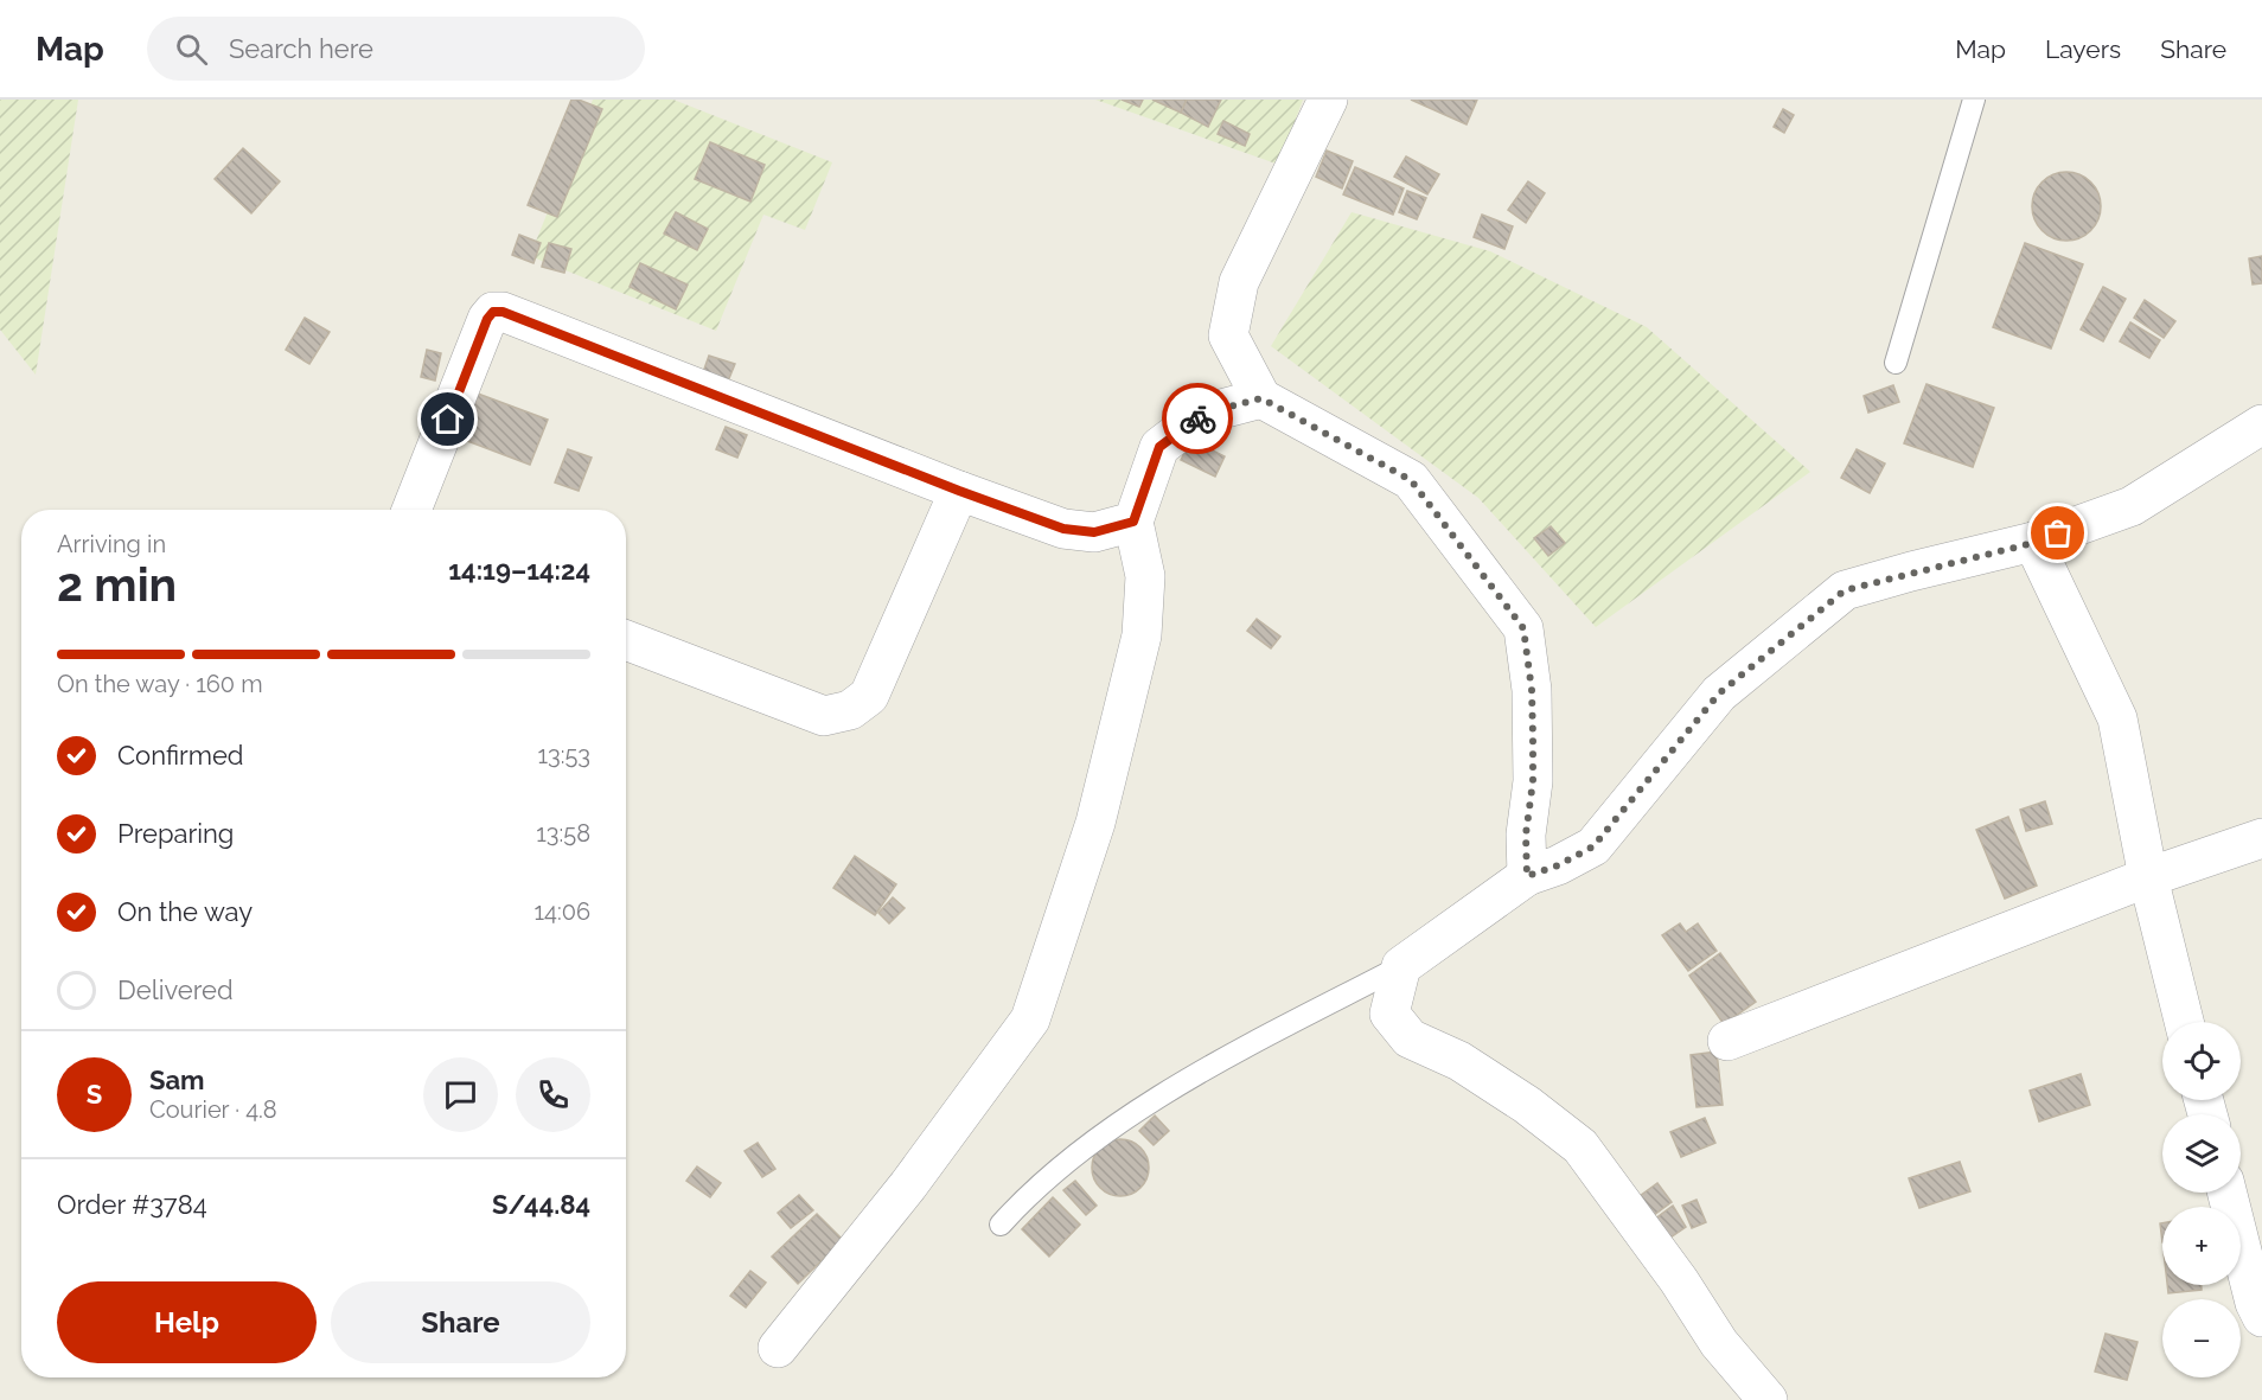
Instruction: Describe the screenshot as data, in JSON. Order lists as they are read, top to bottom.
{
  "page": {
    "header": "Map",
    "search": "Search here",
    "nav": ["Map", "Layers", "Share"],
    "heading": ["2 min", "Arriving in", "14:19–14:24"],
    "panel": [
      "Sam",
      "Courier · 4.8",
      "Order #3784",
      "S/44.84"
    ],
    "bar": "On the way · 160 m",
    "list": [
      ["Confirmed", "13:53"],
      ["Preparing", "13:58"],
      ["On the way", "14:06"],
      "Delivered"
    ],
    "map_buttons": ["+", "−"],
    "round": "S",
    "buttons": ["Help", "Share"]
  }
}
